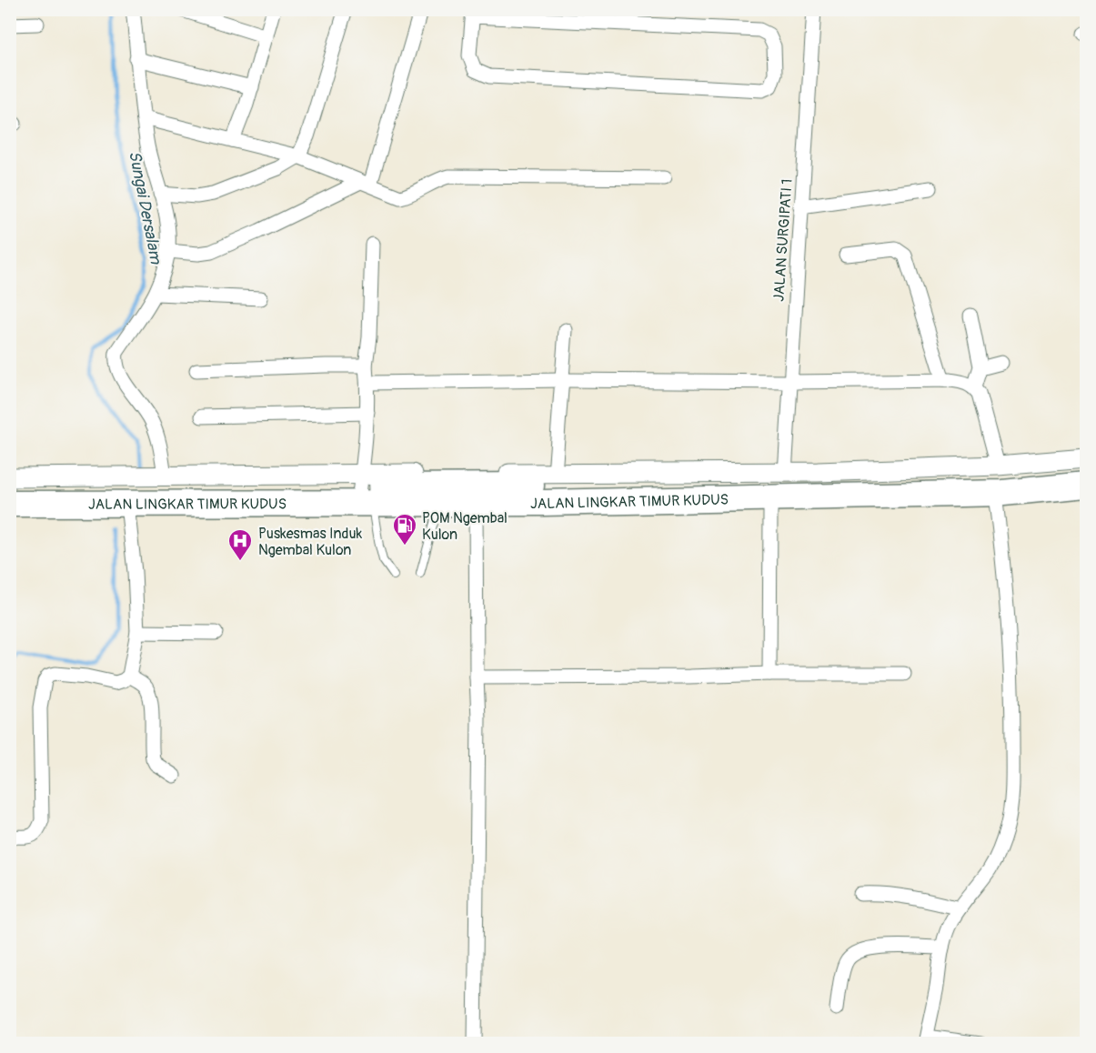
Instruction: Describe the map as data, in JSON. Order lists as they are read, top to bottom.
{
  "streets": {
    "highway": ["JALAN LINGKAR TIMUR KUDUS"],
    "street": ["JALAN SURGIPATI 1"]
  },
  "water": ["Sungai Dersalam"],
  "places": {
    "fuel station": ["POM Ngembal Kulon"],
    "hospital": ["Puskesmas Induk Ngembal Kulon"]
  }
}
